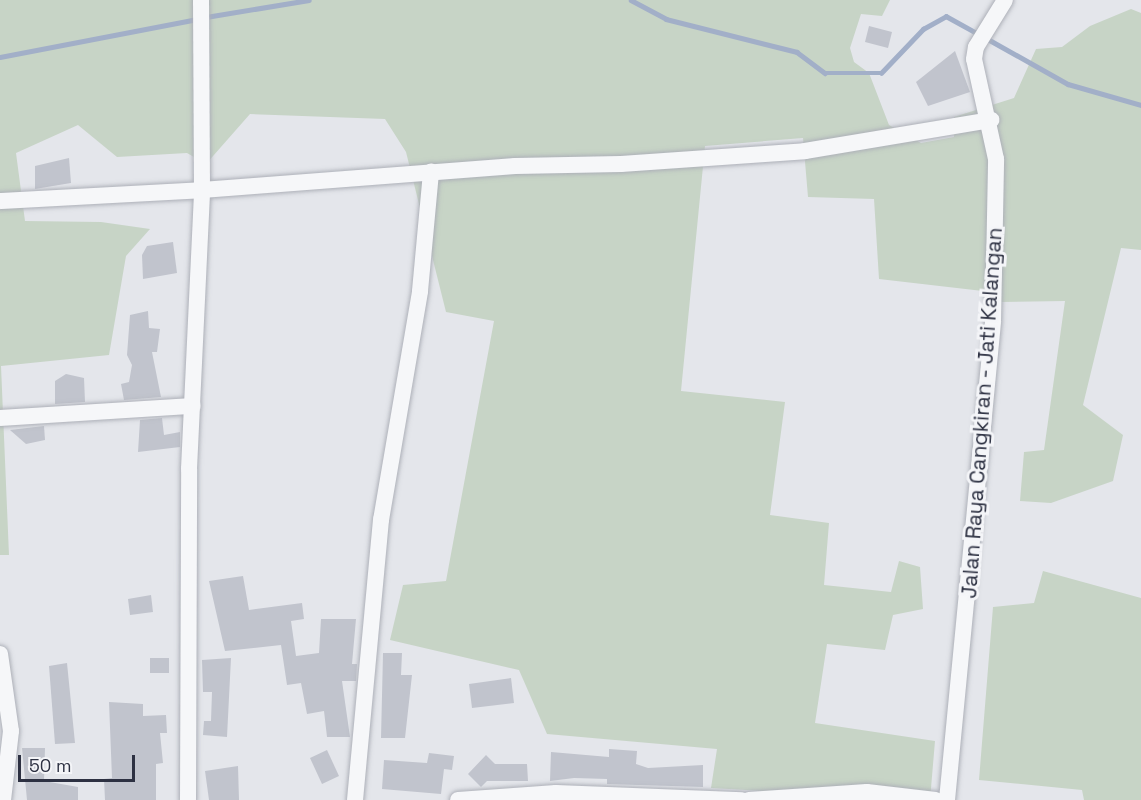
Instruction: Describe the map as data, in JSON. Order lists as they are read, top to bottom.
{
  "streets": {
    "street": ["Jalan Raya Cangkiran - Jati Kalangan"]
  },
  "scale_bar": "50 m"
}
